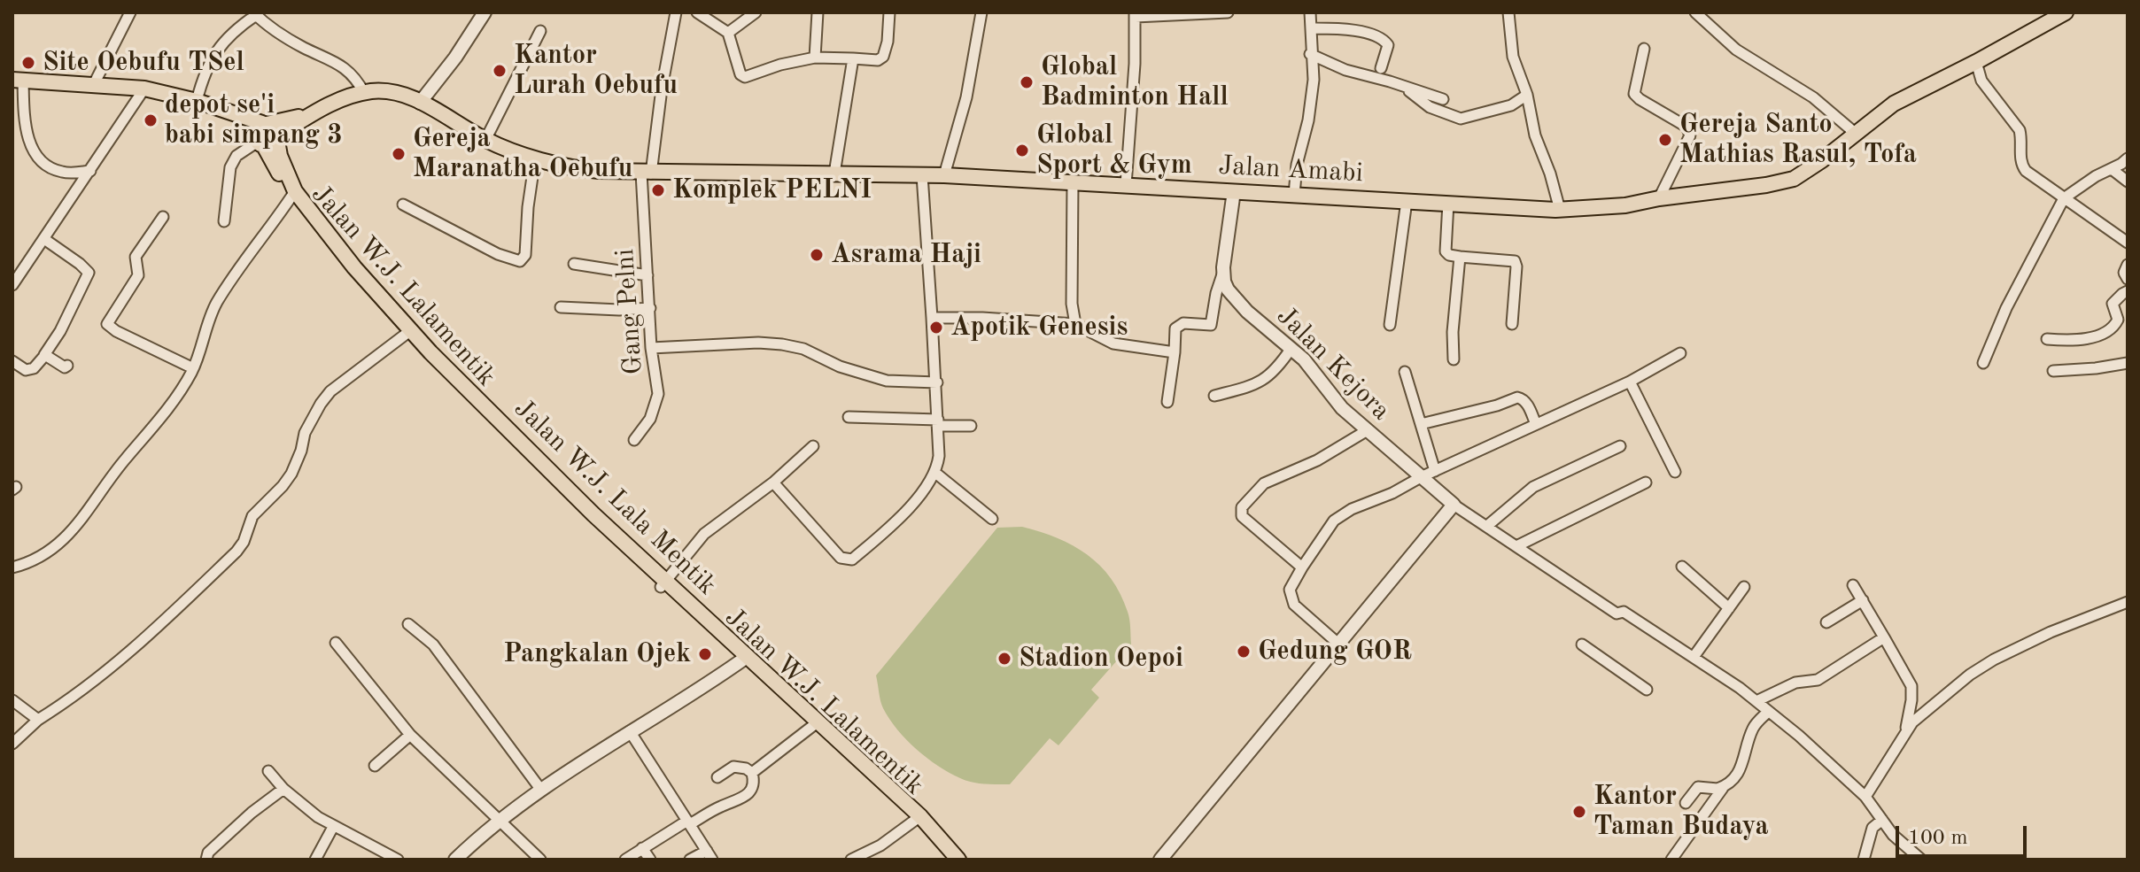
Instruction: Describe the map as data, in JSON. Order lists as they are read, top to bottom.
{
  "streets": {
    "main road": ["Jalan Amabi", "Jalan W.J. Lalamentik", "Jalan W.J. Lala Mentik"],
    "street": ["Gang Pelni", "Jalan Kejora"]
  },
  "crossings": [
    ["Jalan Amabi", "Gang Pelni"],
    ["Jalan Amabi", "Jalan W.J. Lala Mentik"],
    ["Jalan W.J. Lalamentik", "Jalan W.J. Lala Mentik"]
  ],
  "places": [
    "Site Oebufu TSel",
    "Kantor Lurah Oebufu",
    "Global Badminton Hall",
    "depot se'i babi simpang 3",
    "Gereja Santo Mathias Rasul, Tofa",
    "Global Sport & Gym",
    "Gereja Maranatha Oebufu",
    "Komplek PELNI",
    "Asrama Haji",
    "Apotik Genesis",
    "Gedung GOR",
    "Pangkalan Ojek",
    "Stadion Oepoi",
    "Kantor Taman Budaya"
  ],
  "scale_bar": "100 m"
}
